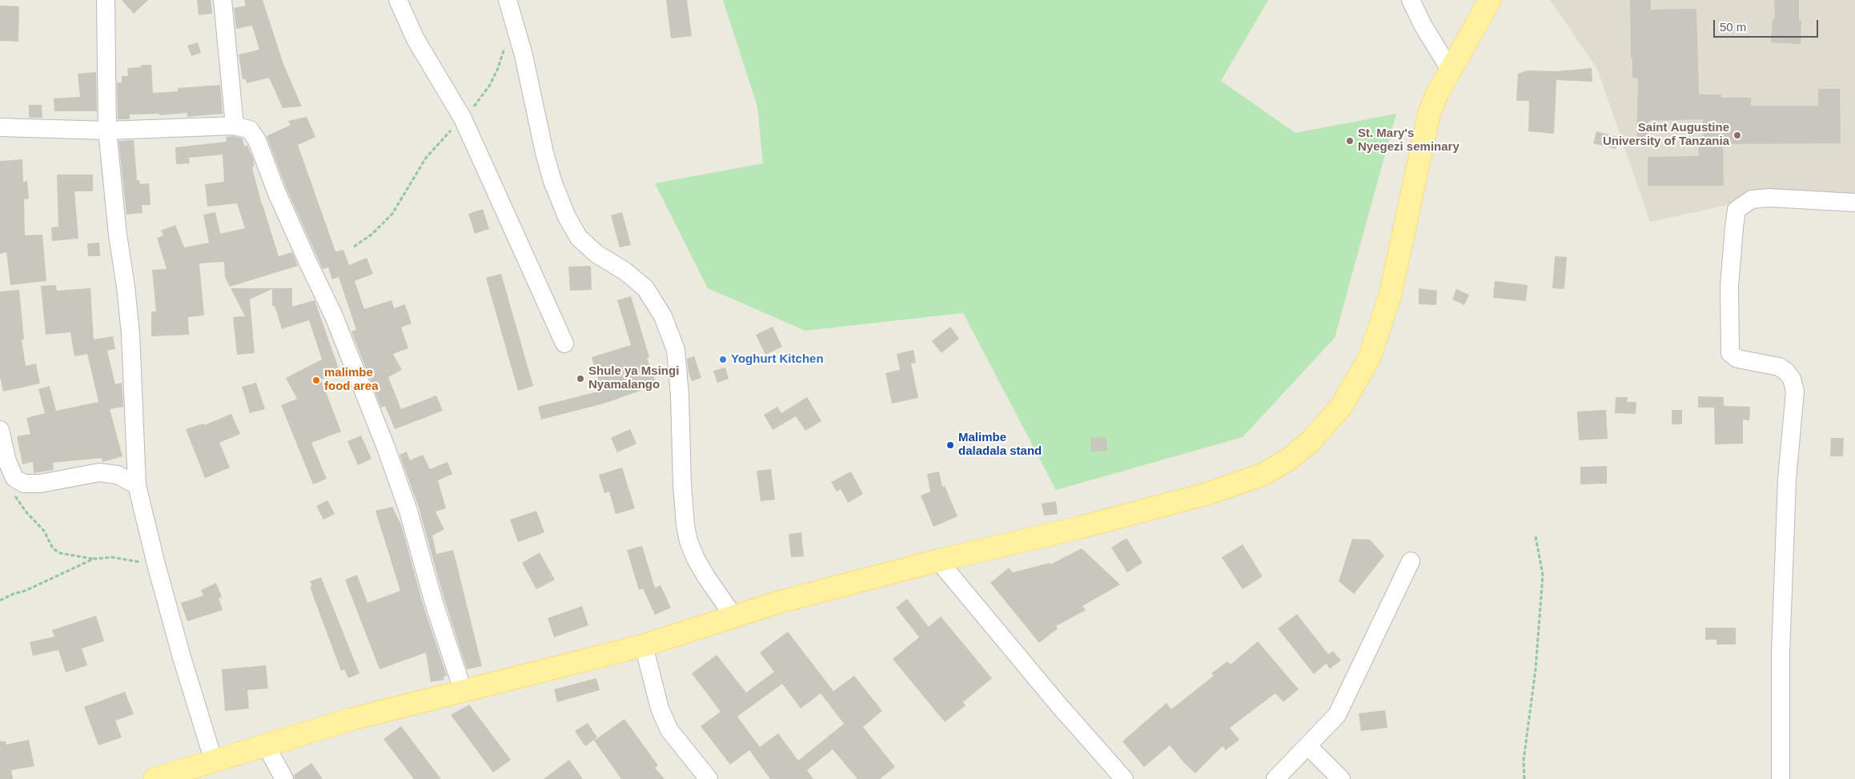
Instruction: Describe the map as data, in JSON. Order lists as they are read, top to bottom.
{
  "places": [
    "Saint Augustine University of Tanzania",
    "St. Mary's Nyegezi seminary",
    "Yoghurt Kitchen",
    "Shule ya Msingi Nyamalango",
    "malimbe food area",
    "Malimbe daladala stand"
  ],
  "scale_bar": "50 m"
}
